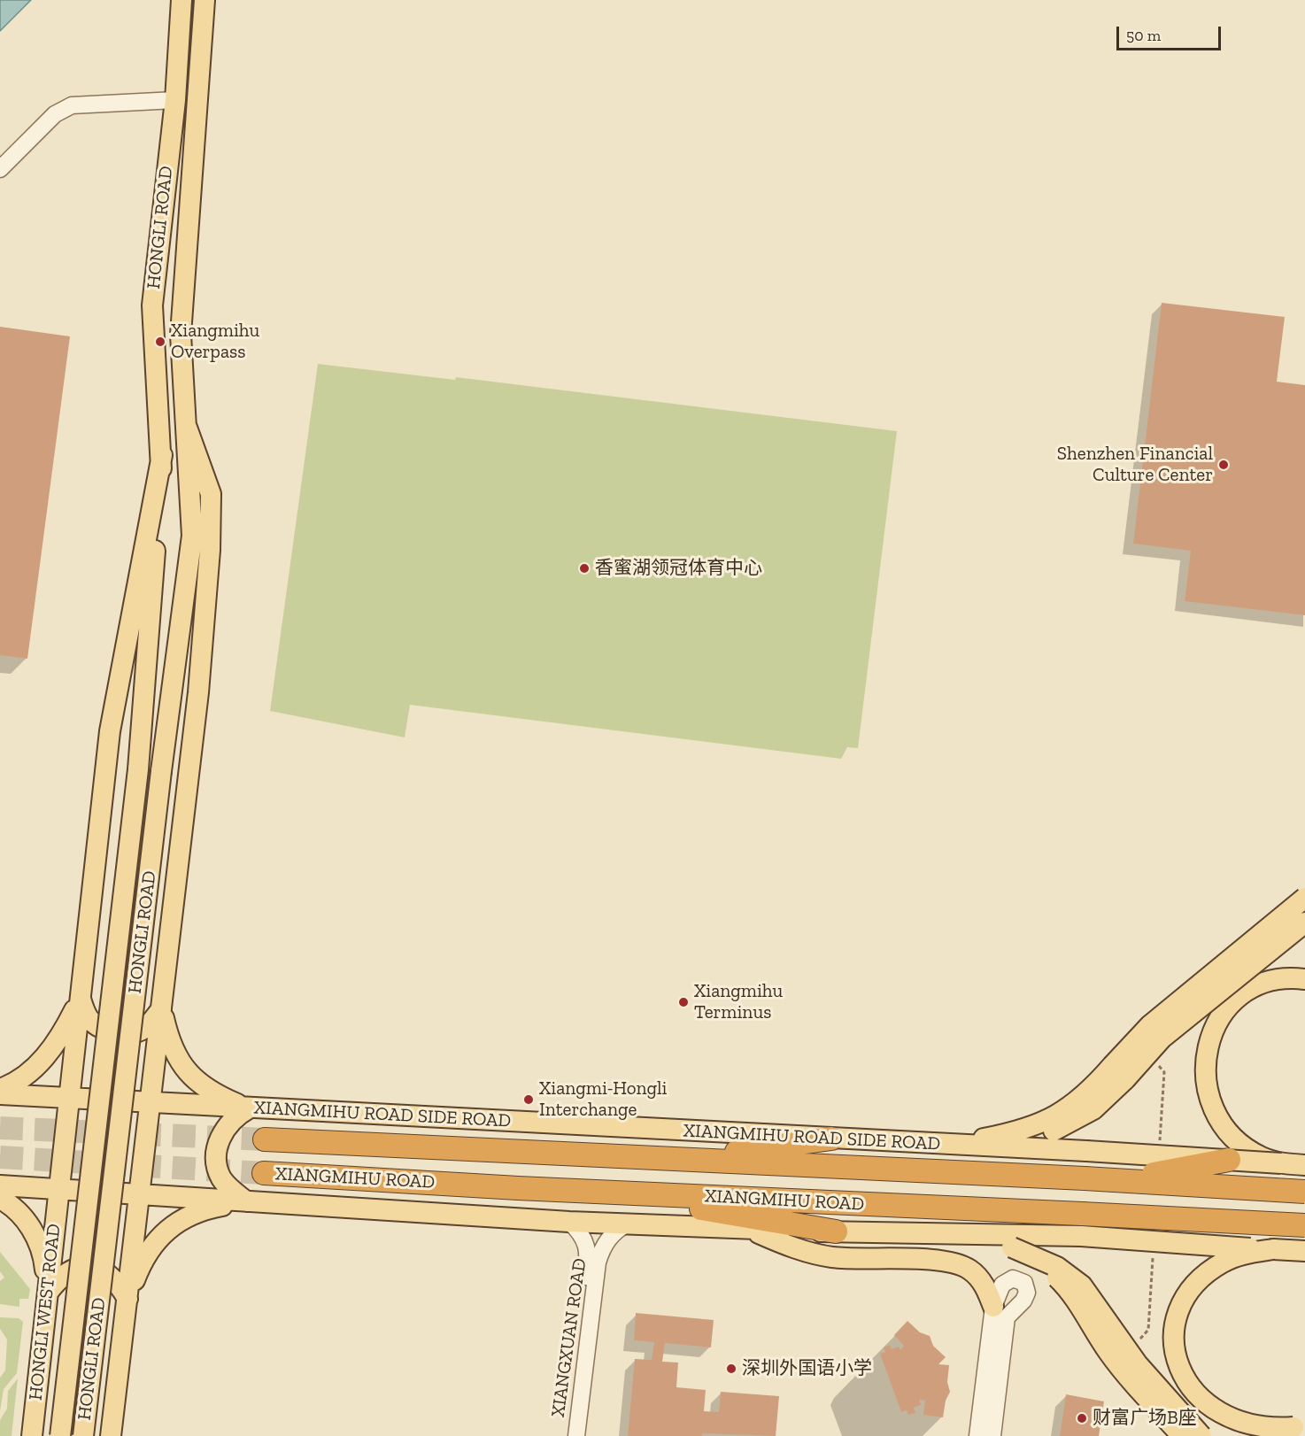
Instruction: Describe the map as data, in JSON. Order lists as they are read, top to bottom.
{
  "streets": {
    "highway": ["XIANGMIHU ROAD"],
    "main road": ["HONGLI ROAD", "XIANGMIHU ROAD SIDE ROAD", "HONGLI WEST ROAD"],
    "street": ["XIANGXUAN ROAD"]
  },
  "crossings": [
    ["HONGLI ROAD", "XIANGMIHU ROAD SIDE ROAD"],
    ["HONGLI ROAD", "HONGLI WEST ROAD"]
  ],
  "places": [
    "Xiangmihu Overpass",
    "Shenzhen Financial Culture Center",
    "香蜜湖领冠体育中心",
    "Xiangmihu Terminus",
    "Xiangmi-Hongli Interchange",
    "深圳外国语小学",
    "财富广场B座"
  ],
  "scale_bar": "50 m"
}
